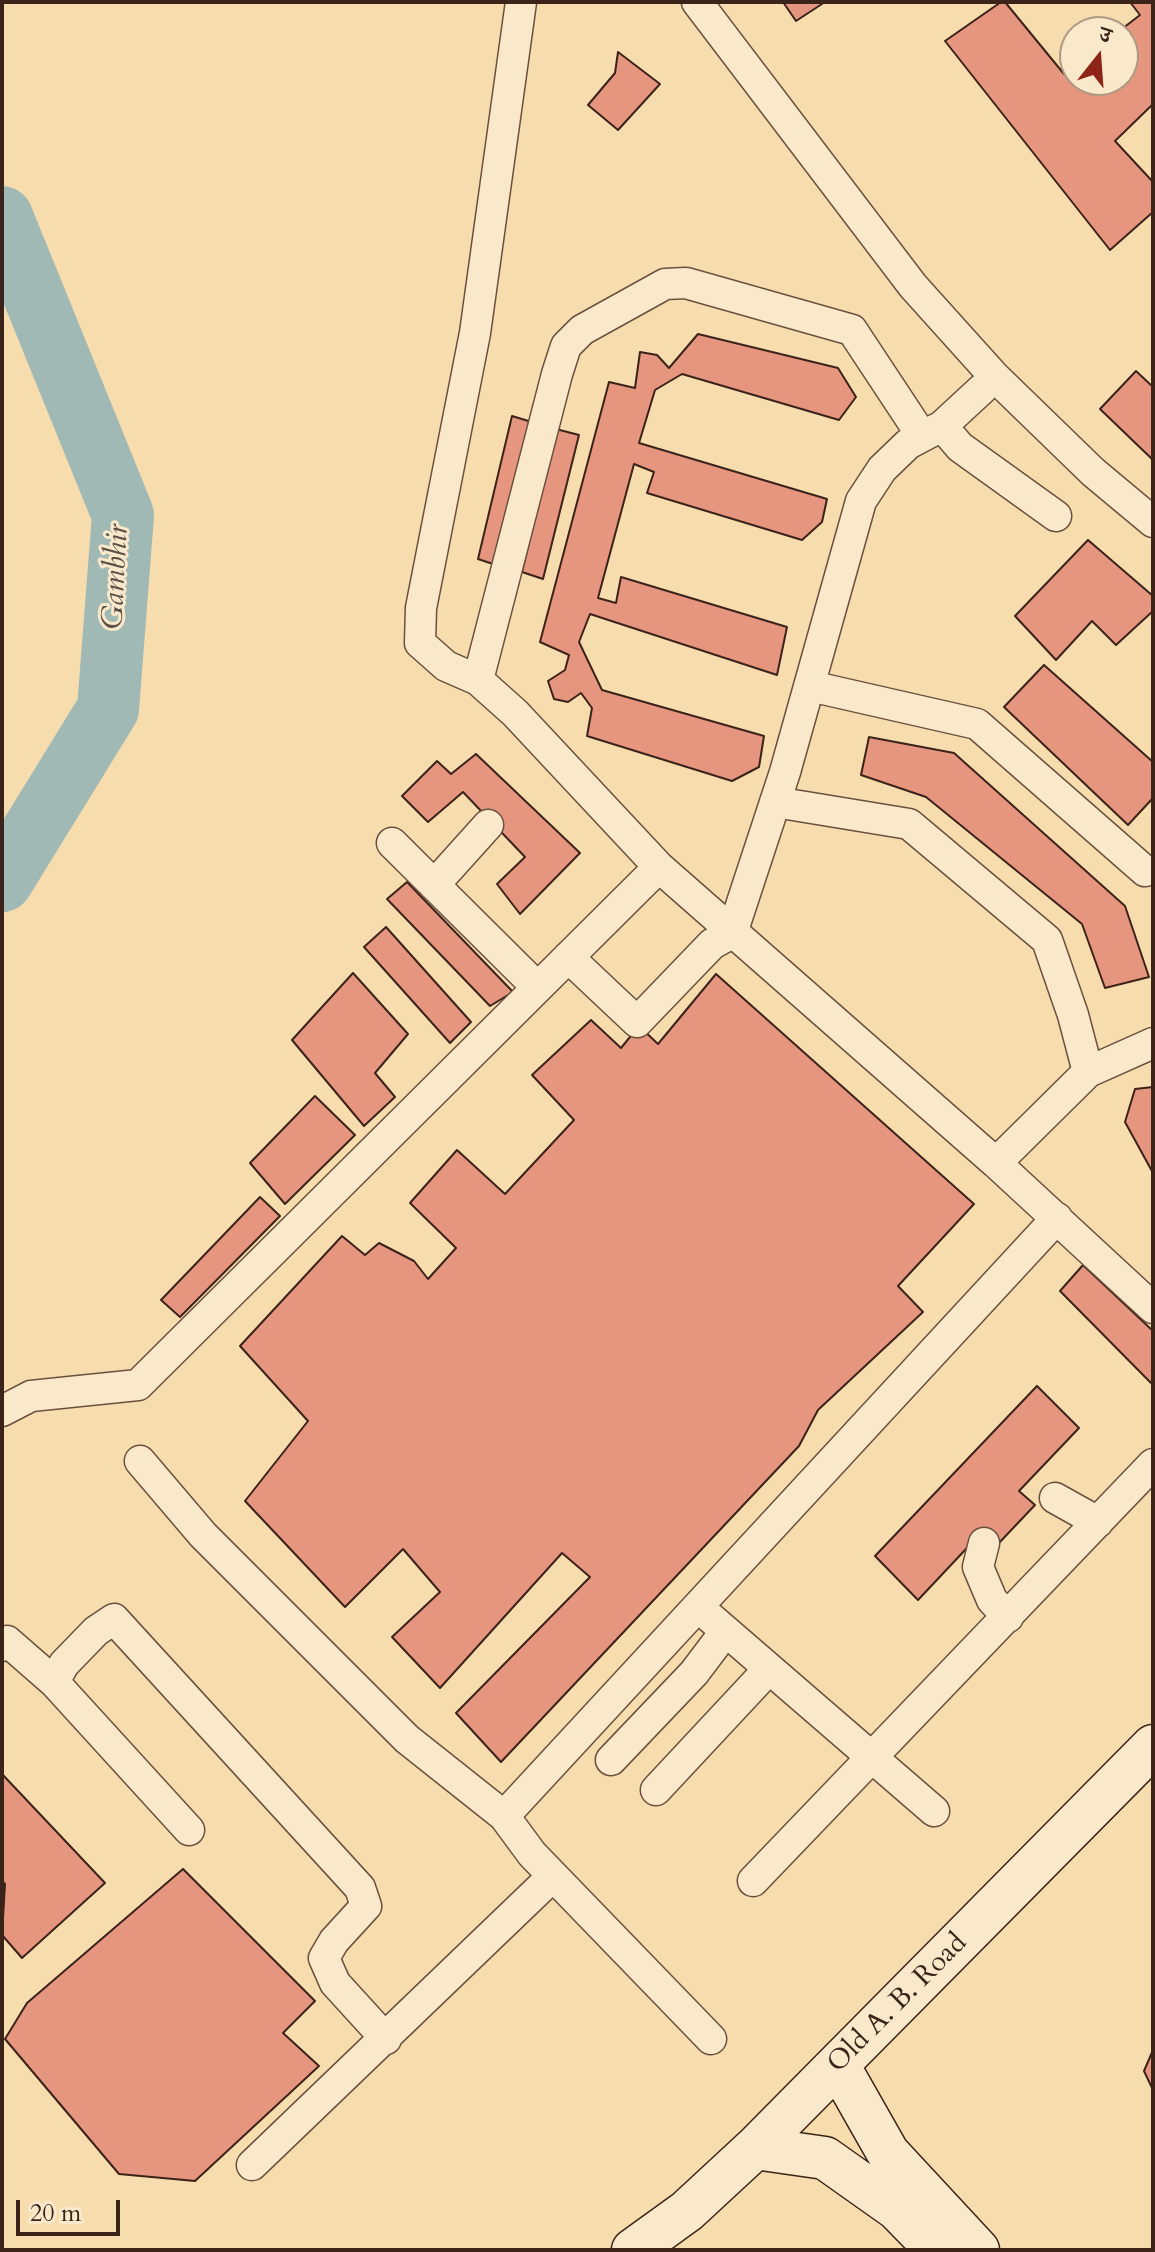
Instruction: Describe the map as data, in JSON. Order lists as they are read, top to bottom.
{
  "streets": {
    "street": ["Old A. B. Road"]
  },
  "water": ["Gambhir"],
  "scale_bar": "20 m",
  "north": "top"
}
